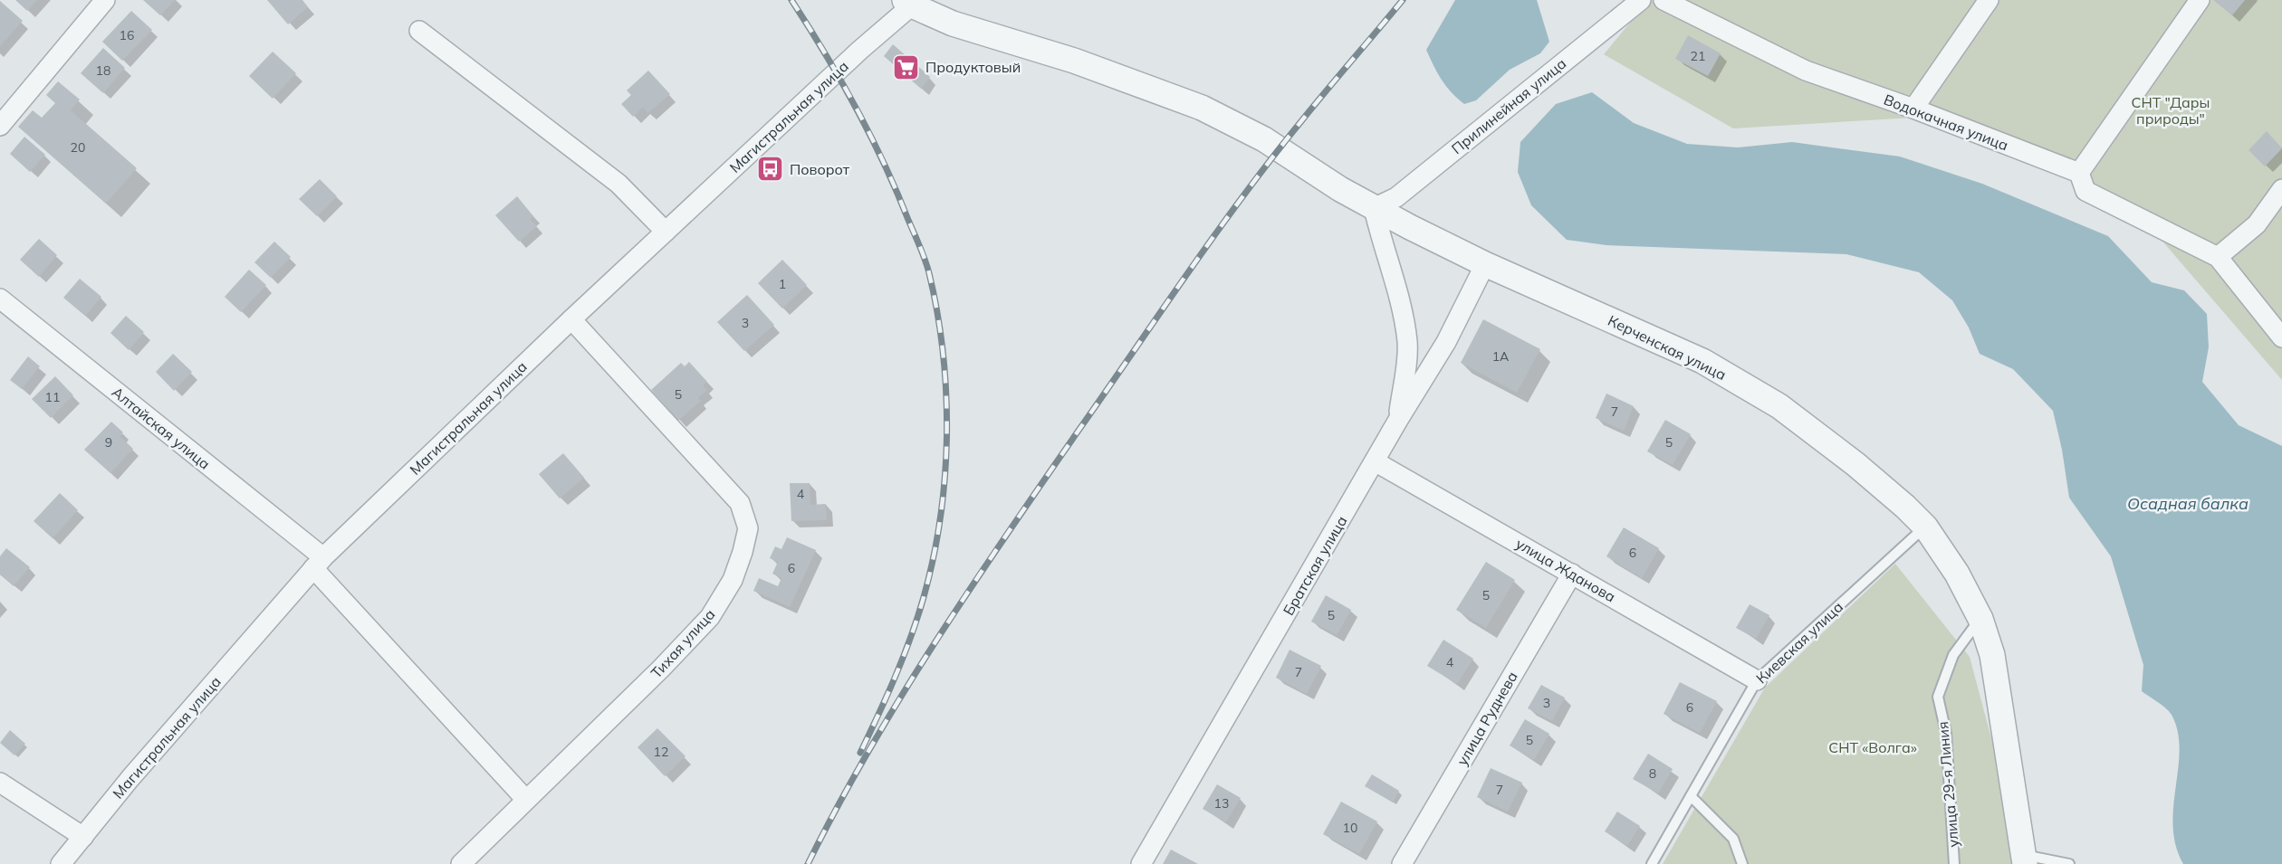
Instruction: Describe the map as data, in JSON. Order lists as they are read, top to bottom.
{
  "streets": {
    "street": [
      "Прилинейная улица",
      "Магистральная улица",
      "Водокачная улица",
      "Керченская улица",
      "Алтайская улица",
      "Братская улица",
      "улица Жданова",
      "Тихая улица",
      "улица Руднева"
    ],
    "lane": ["Киевская улица", "улица 29-я Линия"]
  },
  "crossings": [
    ["Прилинейная улица", "Керченская улица"],
    ["Магистральная улица", "Керченская улица"],
    ["Магистральная улица", "Алтайская улица"],
    ["Магистральная улица", "Тихая улица"],
    ["Керченская улица", "Братская улица"],
    ["Керченская улица", "Киевская улица"],
    ["Керченская улица", "улица 29-я Линия"],
    ["Алтайская улица", "Тихая улица"],
    ["Братская улица", "улица Жданова"],
    ["улица Жданова", "Киевская улица"],
    ["улица Жданова", "улица Руднева"]
  ],
  "water": ["Осадная балка"],
  "parks": ["СНТ \"Дары природы\"", "СНТ «Волга»"],
  "places": {
    "supermarket": ["Продуктовый"],
    "bus stop": ["Поворот"]
  },
  "house_numbers": [
    "16",
    "21",
    "18",
    "20",
    "1",
    "3",
    "1А",
    "5",
    "11",
    "7",
    "9",
    "5",
    "4",
    "6",
    "6",
    "5",
    "5",
    "4",
    "7",
    "3",
    "6",
    "5",
    "12",
    "8",
    "7",
    "13",
    "10"
  ]
}
